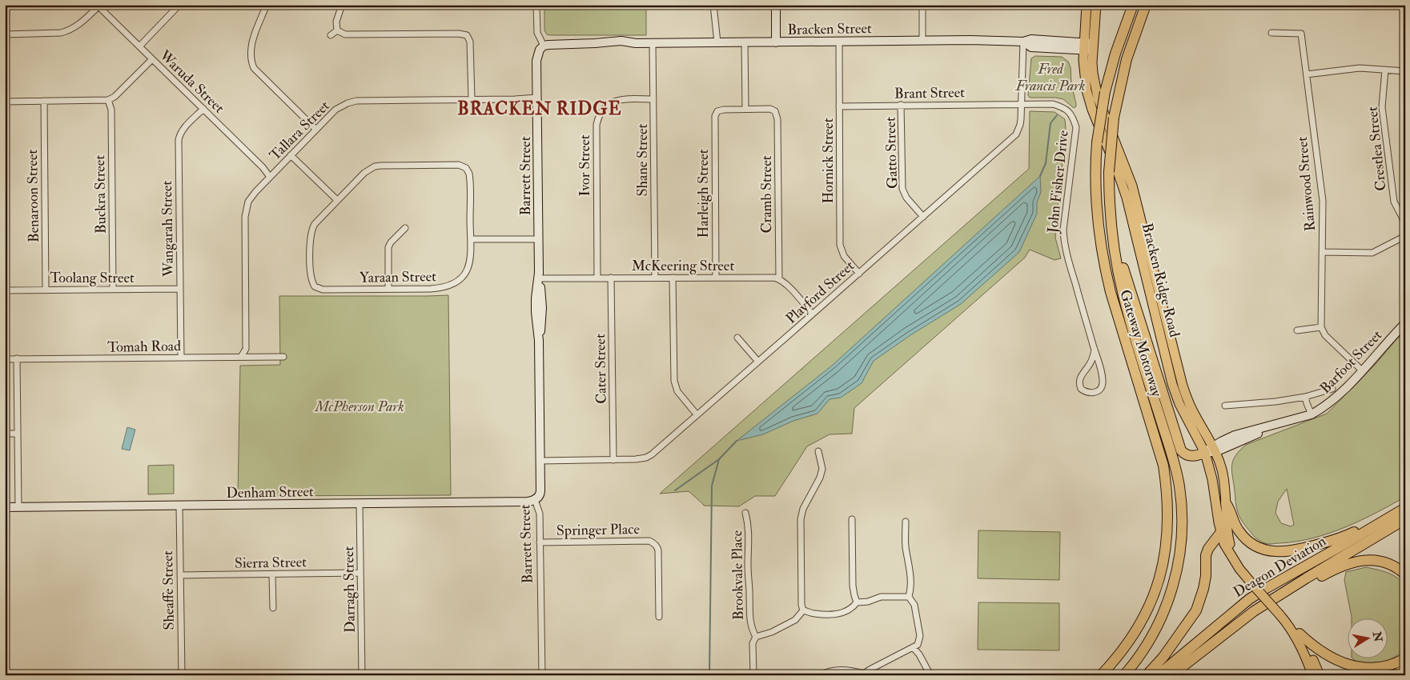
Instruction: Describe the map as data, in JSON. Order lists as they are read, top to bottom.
{
  "streets": {
    "highway": ["Gateway Motorway", "Deagon Deviation"],
    "main road": ["Bracken Ridge Road"],
    "street": [
      "Bracken Street",
      "Waruda Street",
      "Brant Street",
      "Tallara Street",
      "Crestlea Street",
      "Gatto Street",
      "Shane Street",
      "Hornick Street",
      "Ivor Street",
      "Barrett Street",
      "John Fisher Drive",
      "Rainwood Street",
      "Harleigh Street",
      "Buckra Street",
      "Cramb Street",
      "Benaroon Street",
      "Wangarah Street",
      "McKeering Street",
      "Yaraan Street",
      "Toolang Street",
      "Playford Street",
      "Tomah Road",
      "Barfoot Street",
      "Cater Street",
      "Denham Street",
      "Springer Place",
      "Sierra Street",
      "Brookvale Place",
      "Darragh Street",
      "Sheaffe Street"
    ]
  },
  "crossings": [
    ["Bracken Street", "Shane Street"],
    ["Bracken Street", "Hornick Street"],
    ["Bracken Street", "Barrett Street"],
    ["Bracken Street", "Bracken Ridge Road"],
    ["Bracken Street", "Playford Street"],
    ["Waruda Street", "Tallara Street"],
    ["Waruda Street", "Wangarah Street"],
    ["Brant Street", "Gatto Street"],
    ["Brant Street", "Hornick Street"],
    ["Brant Street", "John Fisher Drive"],
    ["Brant Street", "Playford Street"],
    ["Tallara Street", "Barrett Street"],
    ["Tallara Street", "Tomah Road"],
    ["Gatto Street", "Playford Street"],
    ["Shane Street", "Ivor Street"],
    ["Shane Street", "McKeering Street"],
    ["Hornick Street", "Playford Street"],
    ["Ivor Street", "McKeering Street"],
    ["Barrett Street", "McKeering Street"],
    ["Barrett Street", "Playford Street"],
    ["Barrett Street", "Denham Street"],
    ["Barrett Street", "Springer Place"],
    ["John Fisher Drive", "Playford Street"],
    ["Harleigh Street", "Cramb Street"],
    ["Harleigh Street", "McKeering Street"],
    ["Buckra Street", "Toolang Street"],
    ["Cramb Street", "McKeering Street"],
    ["Benaroon Street", "Toolang Street"],
    ["Wangarah Street", "Toolang Street"],
    ["Wangarah Street", "Tomah Road"],
    ["McKeering Street", "Cater Street"],
    ["Bracken Ridge Road", "Barfoot Street"],
    ["Playford Street", "Cater Street"],
    ["Denham Street", "Darragh Street"],
    ["Denham Street", "Sheaffe Street"],
    ["Sierra Street", "Darragh Street"],
    ["Sierra Street", "Sheaffe Street"]
  ],
  "districts": ["BRACKEN RIDGE"],
  "parks": ["Fred Francis Park", "McPherson Park"],
  "north": "right"
}
